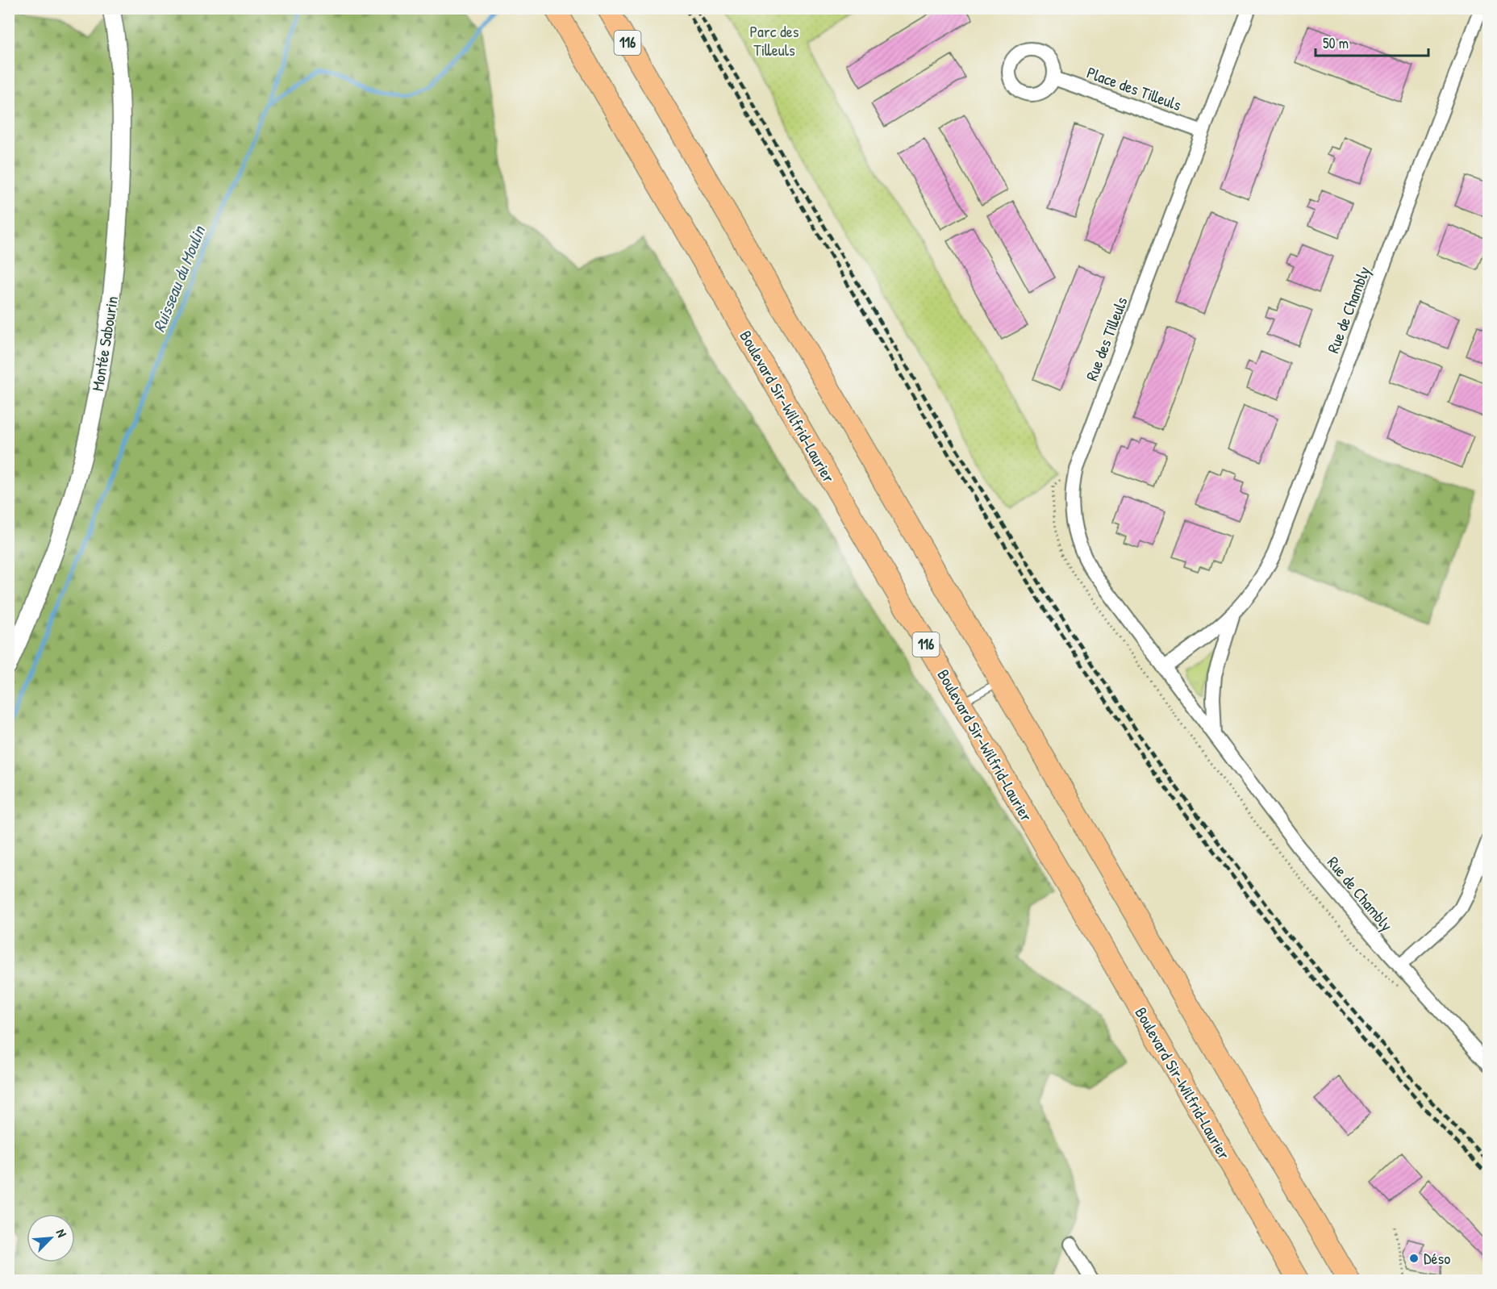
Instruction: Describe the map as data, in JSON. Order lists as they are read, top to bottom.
{
  "streets": {
    "main road": ["116", "Boulevard Sir-Wilfrid-Laurier"],
    "street": [
      "Place des Tilleuls",
      "Rue de Chambly",
      "Rue des Tilleuls",
      "Montée Sabourin"
    ]
  },
  "crossings": [
    ["Place des Tilleuls", "Rue des Tilleuls"],
    ["Rue de Chambly", "Rue des Tilleuls"]
  ],
  "water": ["Ruisseau du Moulin"],
  "parks": ["Parc des Tilleuls"],
  "places": ["Déso"],
  "scale_bar": "50 m",
  "north": "top right"
}
